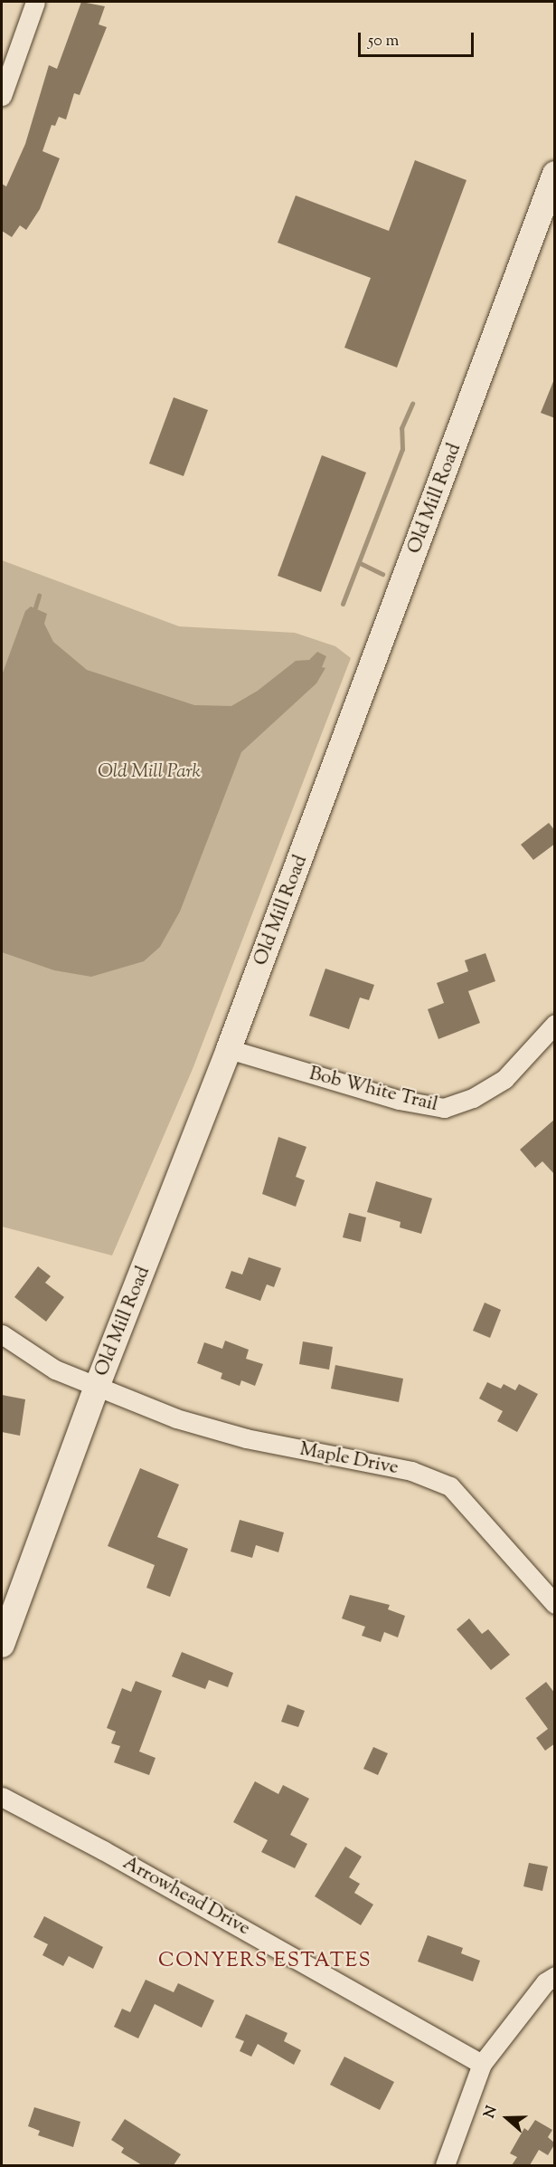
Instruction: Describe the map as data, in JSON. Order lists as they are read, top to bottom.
{
  "streets": {
    "street": [
      "Old Mill Road",
      "Bob White Trail",
      "Maple Drive",
      "Arrowhead Drive"
    ]
  },
  "crossings": [
    ["Old Mill Road", "Bob White Trail"],
    ["Old Mill Road", "Maple Drive"]
  ],
  "districts": ["CONYERS ESTATES"],
  "parks": ["Old Mill Park"],
  "scale_bar": "50 m",
  "north": "left"
}
